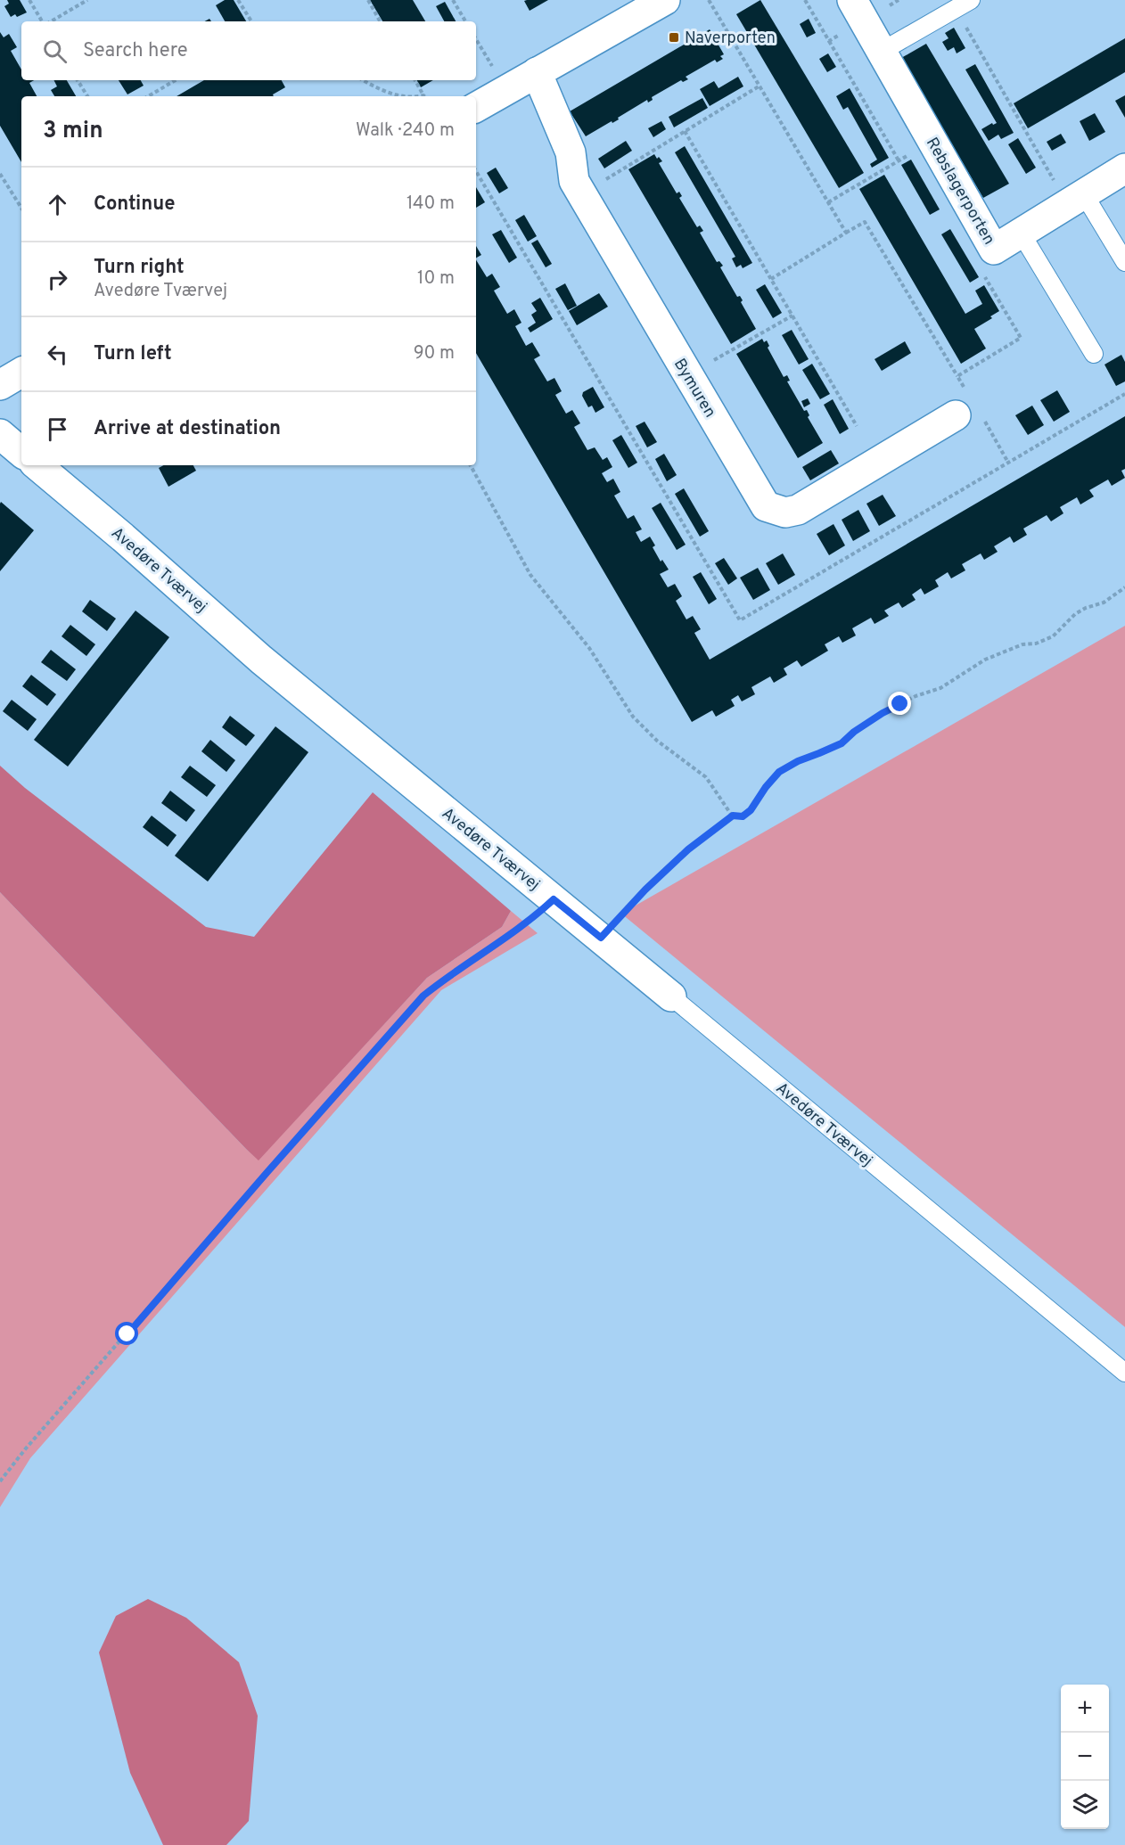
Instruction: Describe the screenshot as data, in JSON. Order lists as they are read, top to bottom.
{
  "streets": {
    "street": ["Rebslagerporten", "Bymuren", "Avedøre Tværvej"]
  },
  "places": {
    "transit": ["Naverporten"]
  },
  "page": {
    "search": "Search here",
    "heading": ["3 min", "Walk · 240 m"],
    "list": [
      ["Continue", "140 m"],
      ["Turn right", "Avedøre Tværvej", "10 m"],
      ["Turn left", "90 m"],
      "Arrive at destination"
    ],
    "map_buttons": ["+", "−"]
  }
}
